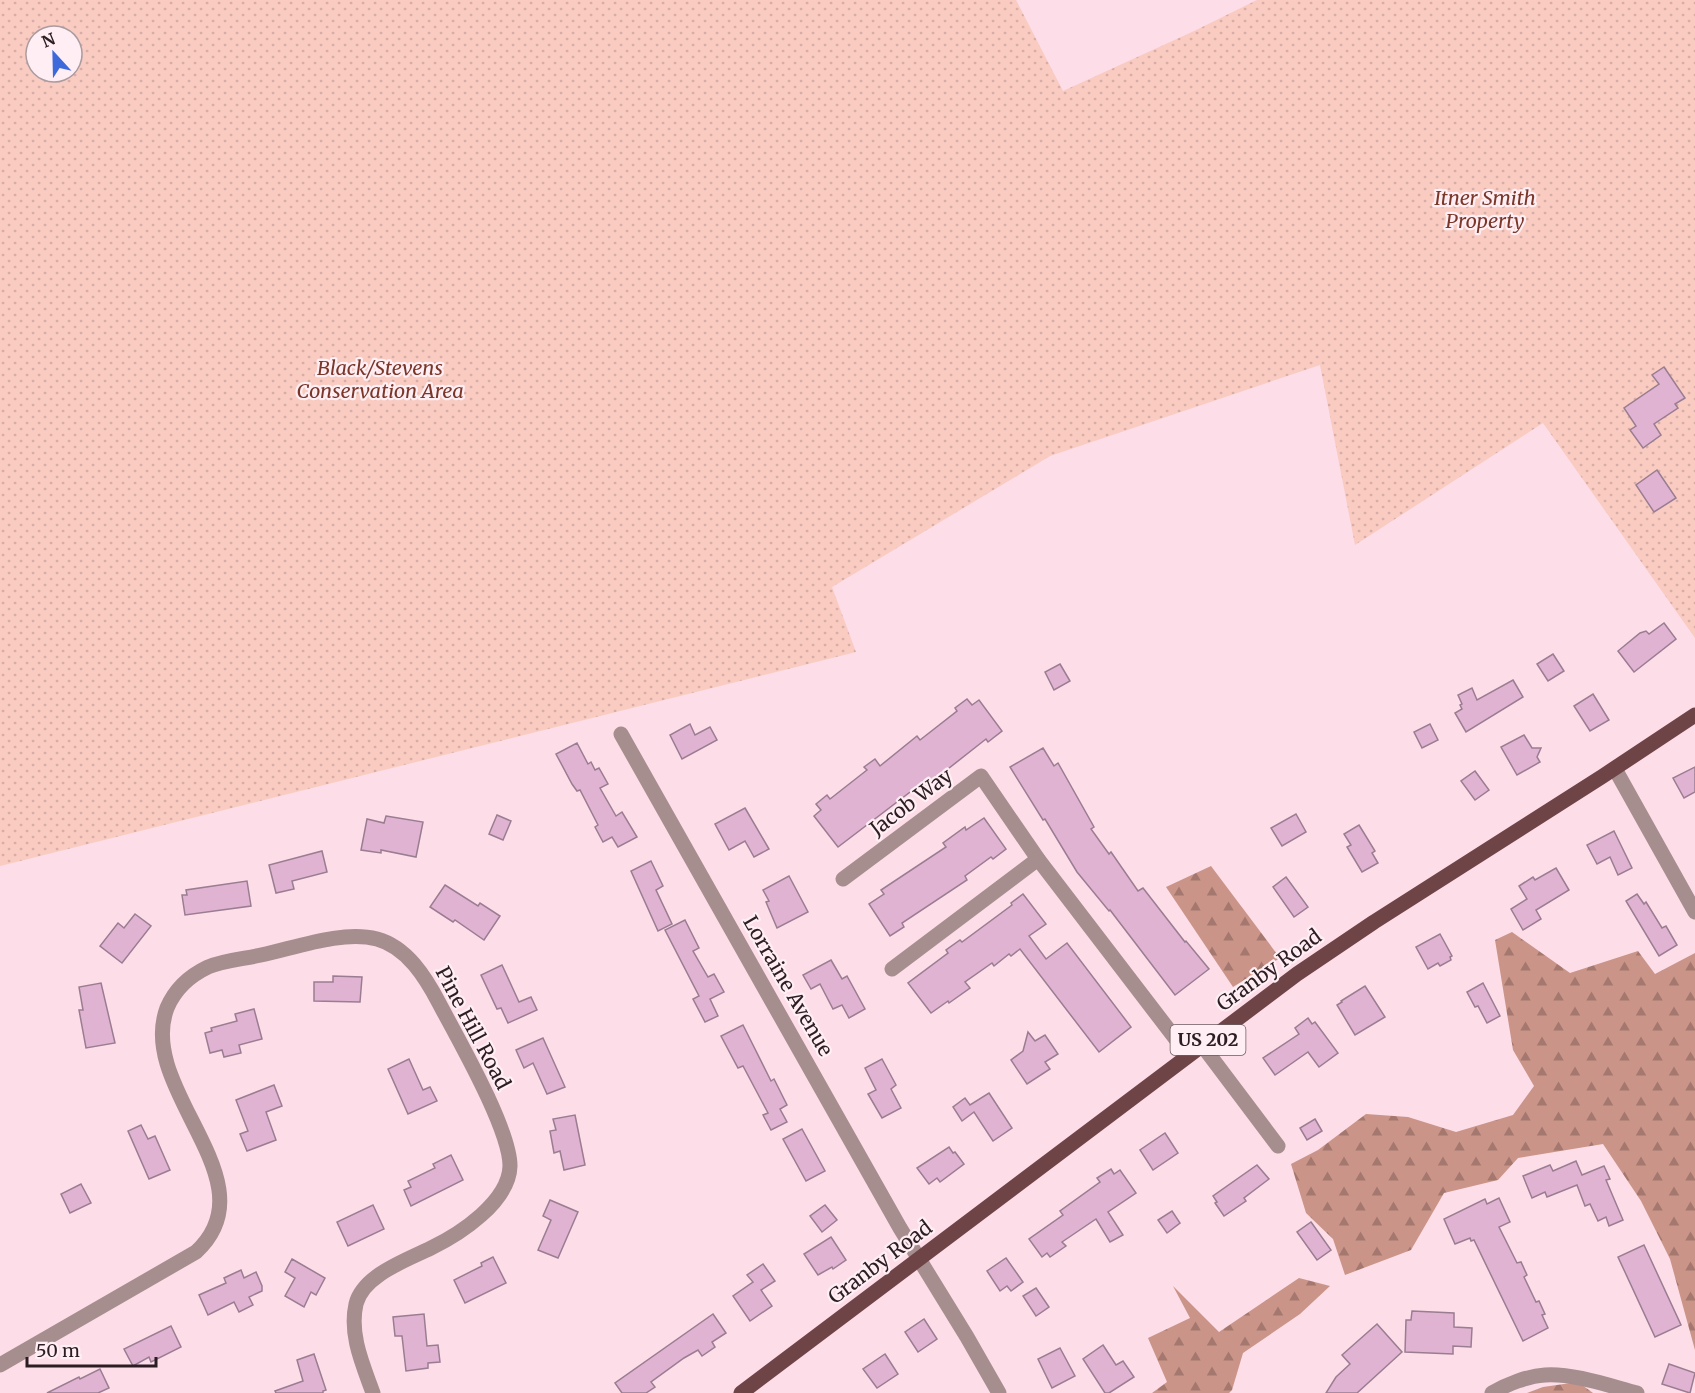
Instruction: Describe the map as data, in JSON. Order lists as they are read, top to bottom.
{
  "streets": {
    "main road": ["Granby Road", "US 202"],
    "street": ["Jacob Way", "Lorraine Avenue", "Pine Hill Road"]
  },
  "crossings": [
    ["Jacob Way", "Granby Road"],
    ["Granby Road", "Lorraine Avenue"]
  ],
  "parks": ["Itner Smith Property", "Black/Stevens Conservation Area"],
  "scale_bar": "50 m",
  "north": "top"
}
